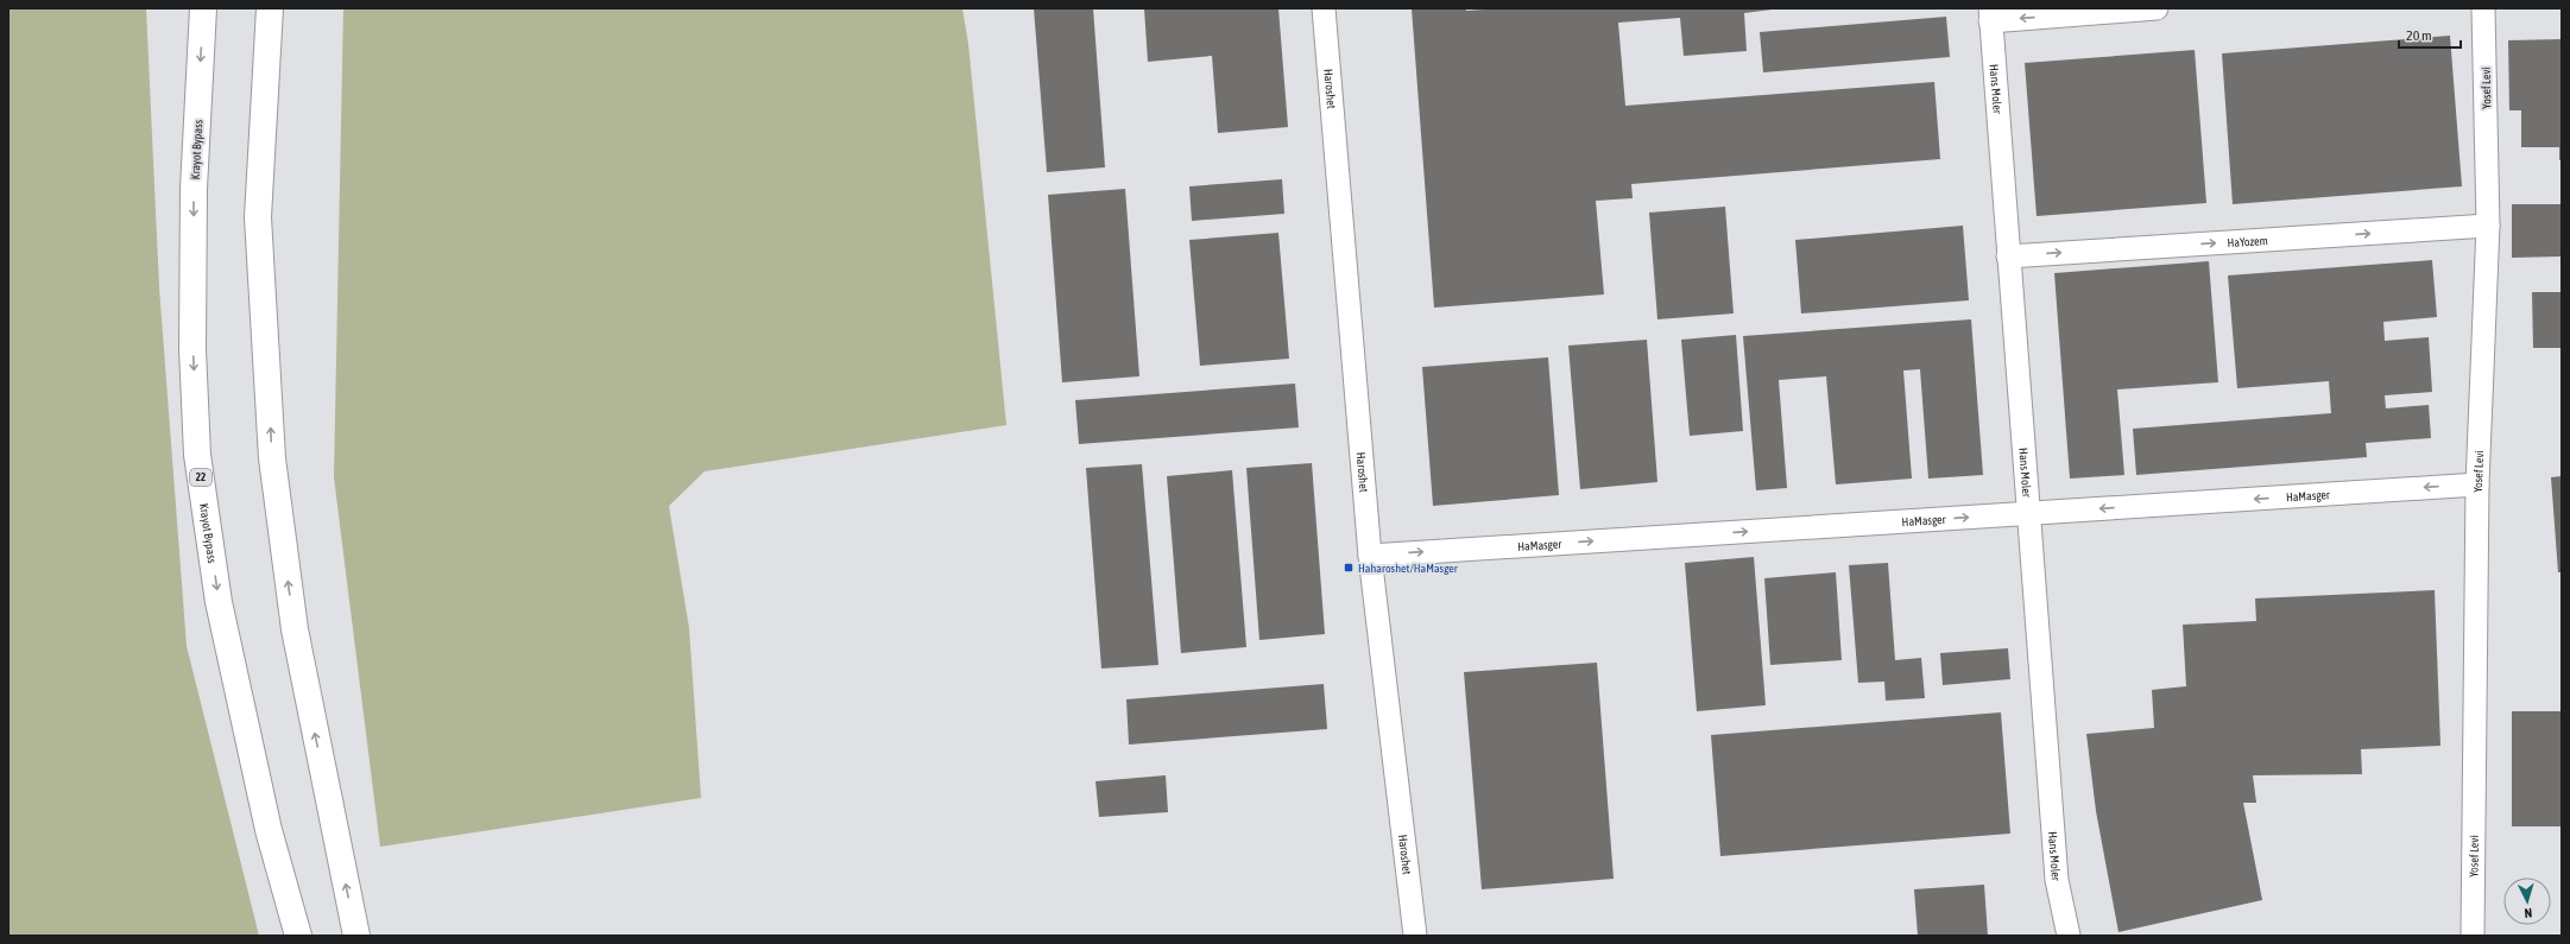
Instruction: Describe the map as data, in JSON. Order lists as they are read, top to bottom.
{
  "streets": {
    "highway": ["Krayot Bypass", "22"],
    "street": [
      "Yosef Levi",
      "Haroshet",
      "Hans Moler",
      "HaYozem",
      "HaMasger"
    ]
  },
  "crossings": [
    ["Yosef Levi", "HaYozem"],
    ["Yosef Levi", "HaMasger"],
    ["Haroshet", "HaMasger"],
    ["Hans Moler", "HaYozem"],
    ["Hans Moler", "HaMasger"]
  ],
  "one_way": ["HaYozem"],
  "places": {
    "transit": ["Haharoshet/HaMasger"]
  },
  "scale_bar": "20 m",
  "north": "bottom"
}
